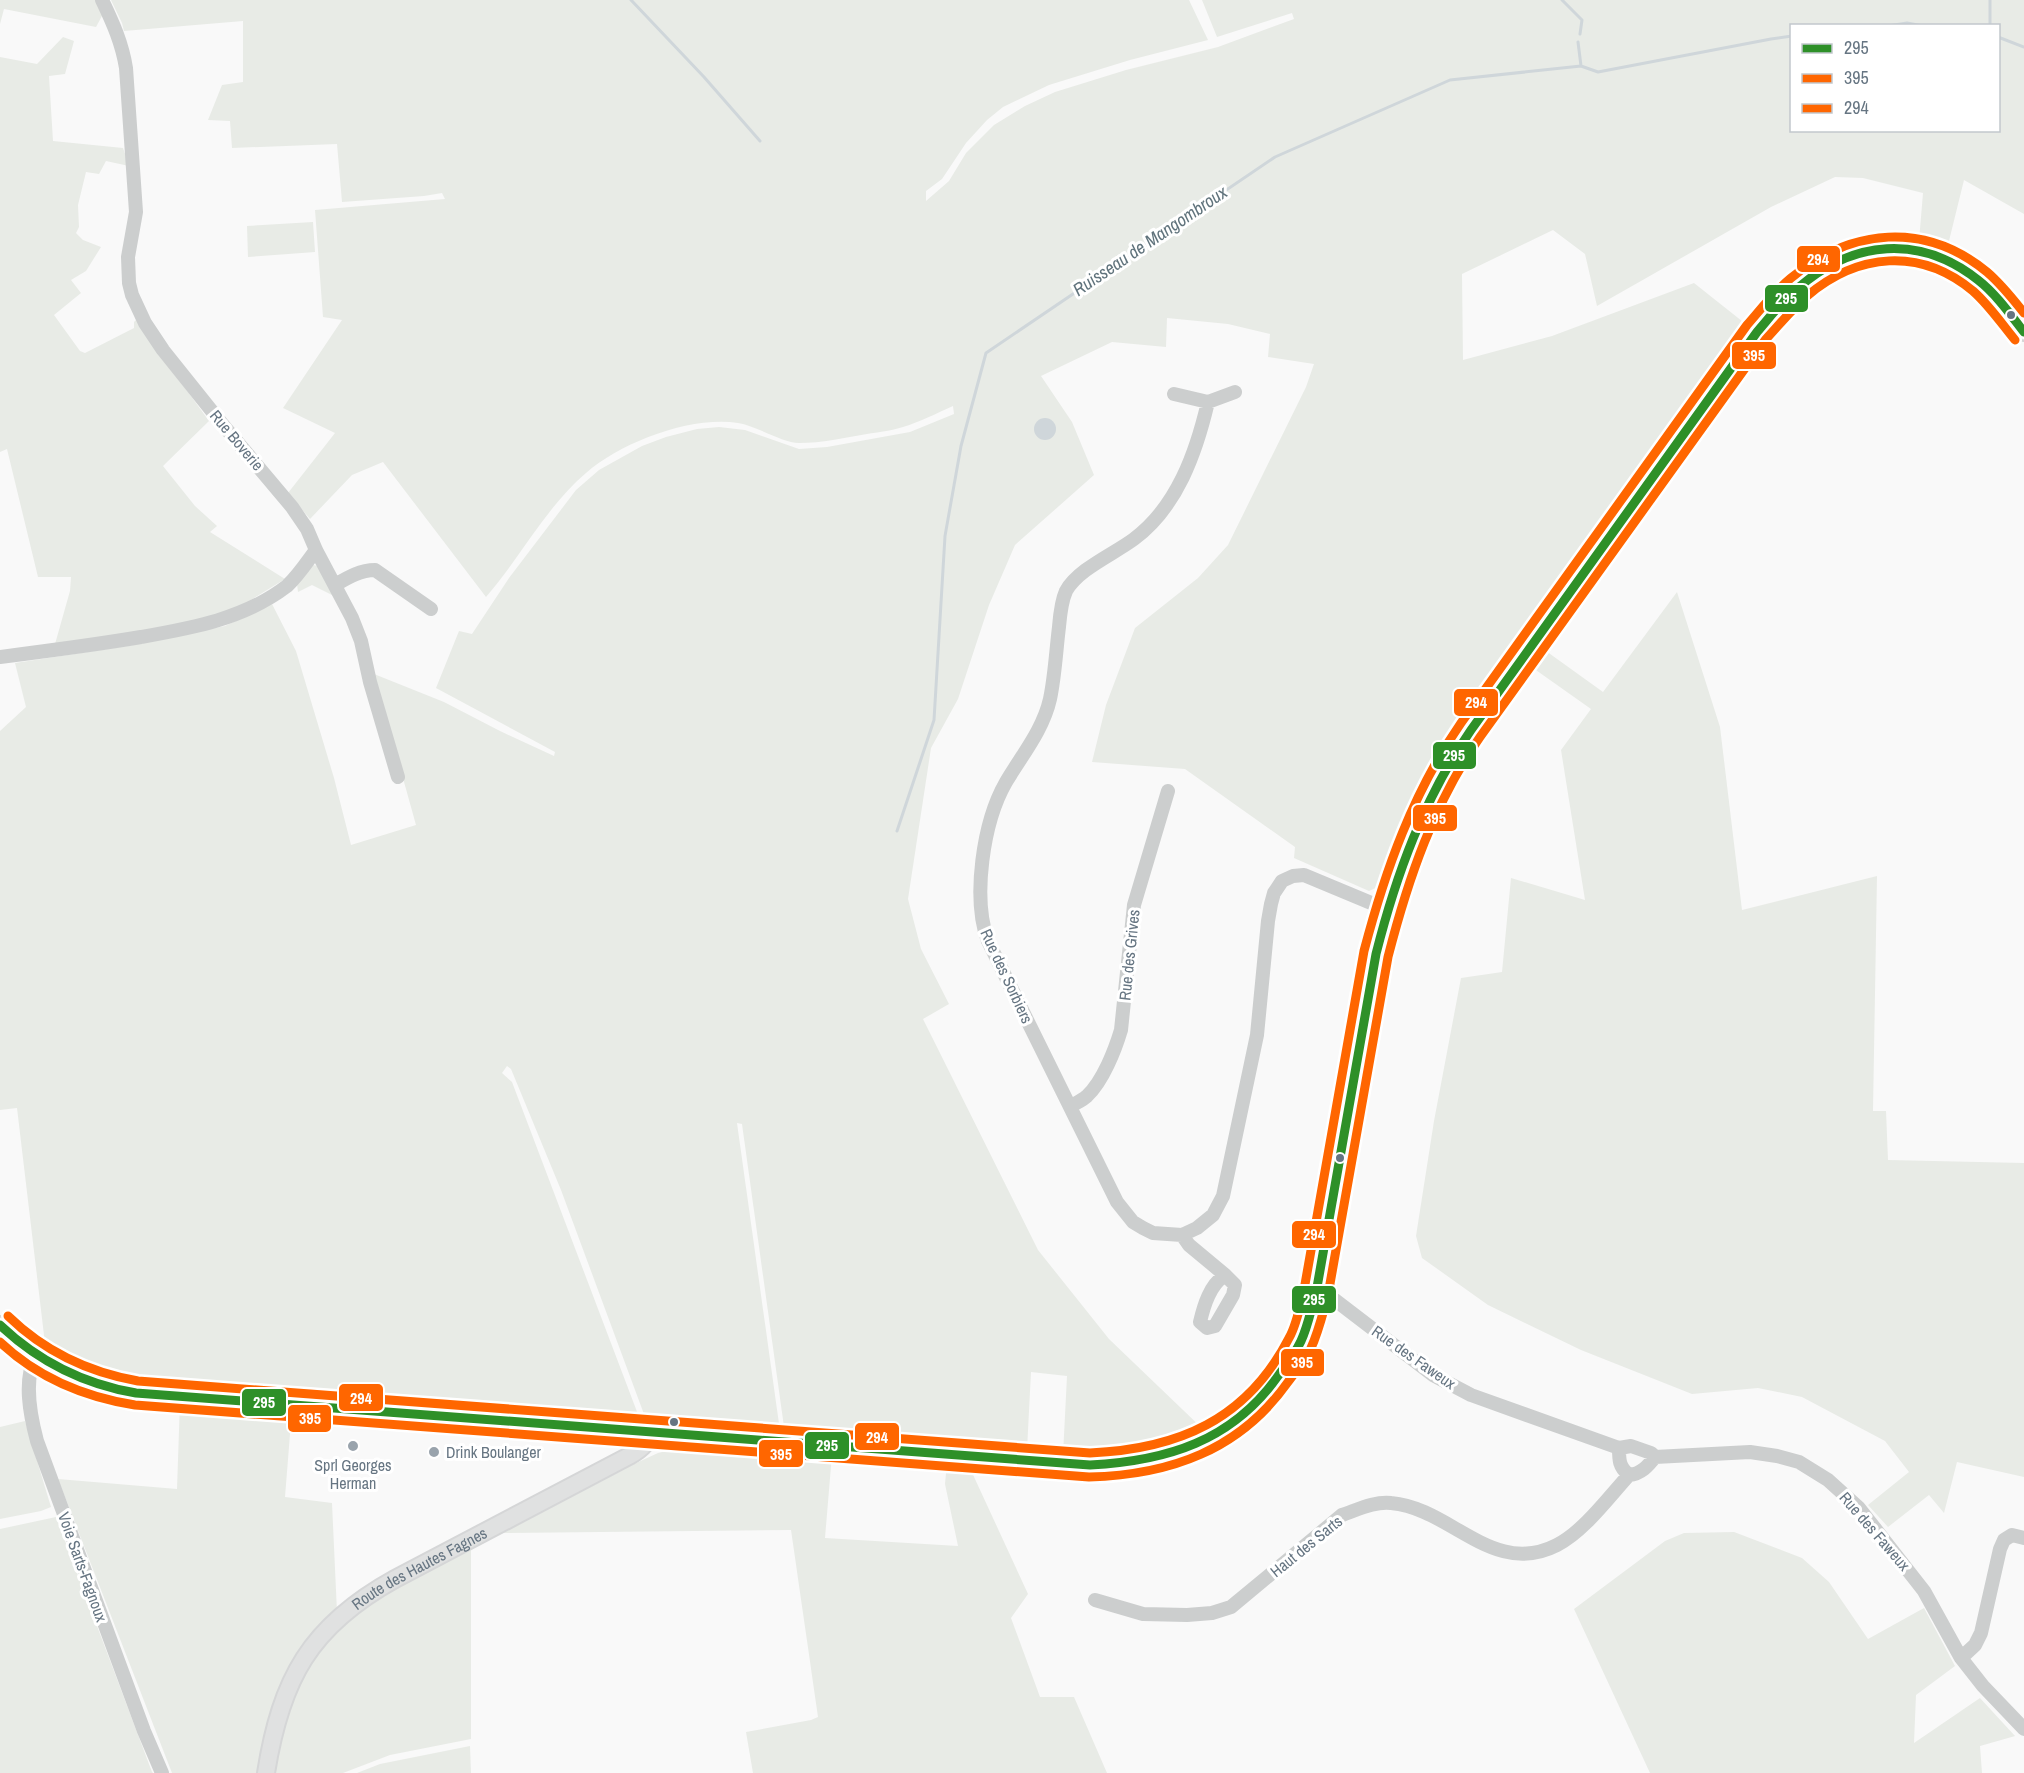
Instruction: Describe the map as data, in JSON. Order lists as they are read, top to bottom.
{
  "streets": {
    "main road": ["Route des Hautes Fagnes"],
    "street": [
      "Rue Boverie",
      "Rue des Grives",
      "Rue des Sorbiers",
      "Rue des Faweux",
      "Haut des Sarts",
      "Voie Sarts-Fagnoux"
    ]
  },
  "crossings": [
    ["Rue des Grives", "Rue des Sorbiers"],
    ["Rue des Faweux", "Haut des Sarts"]
  ],
  "water": ["Ruisseau de Mangombroux"],
  "places": ["Sprl Georges Herman", "Drink Boulanger"],
  "lines": ["transit line 294", "transit line 295", "transit line 395"],
  "legend": ["295", "395", "294"]
}
